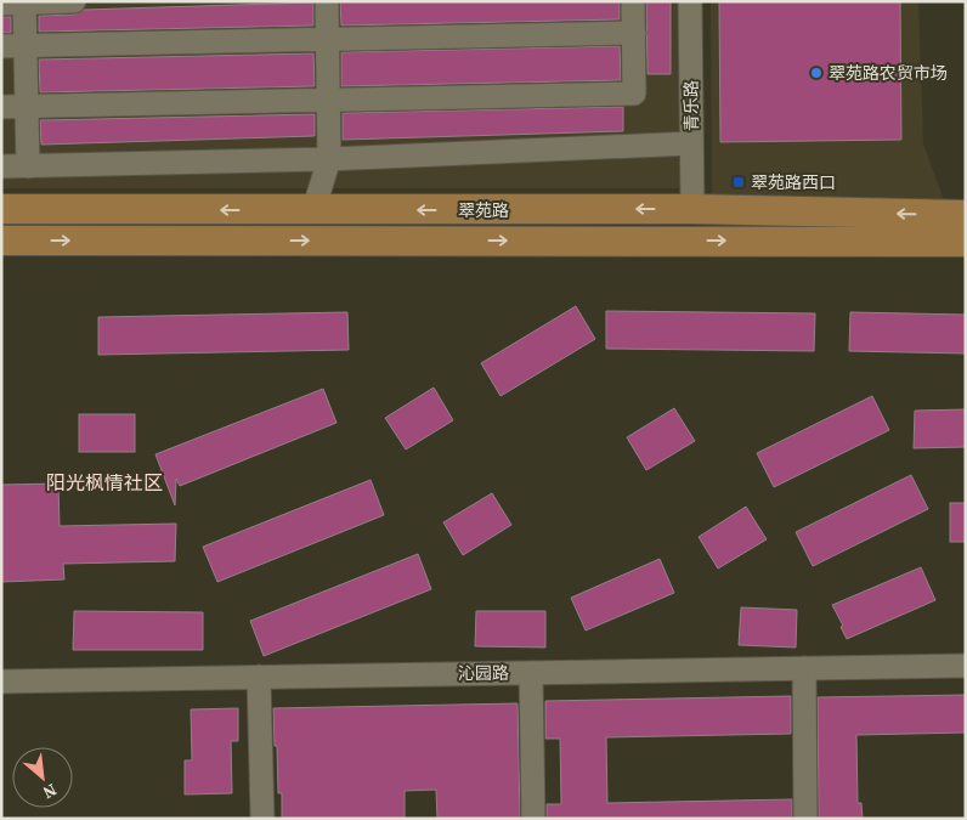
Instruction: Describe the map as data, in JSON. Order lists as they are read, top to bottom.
{
  "streets": {
    "main road": ["翠苑路"],
    "street": ["青乐路", "沁园路"]
  },
  "crossings": [
    ["青乐路", "翠苑路"]
  ],
  "districts": ["阳光枫情社区"],
  "places": {
    "other": ["翠苑路农贸市场"],
    "transit": ["翠苑路西口"]
  },
  "north": "bottom right"
}
